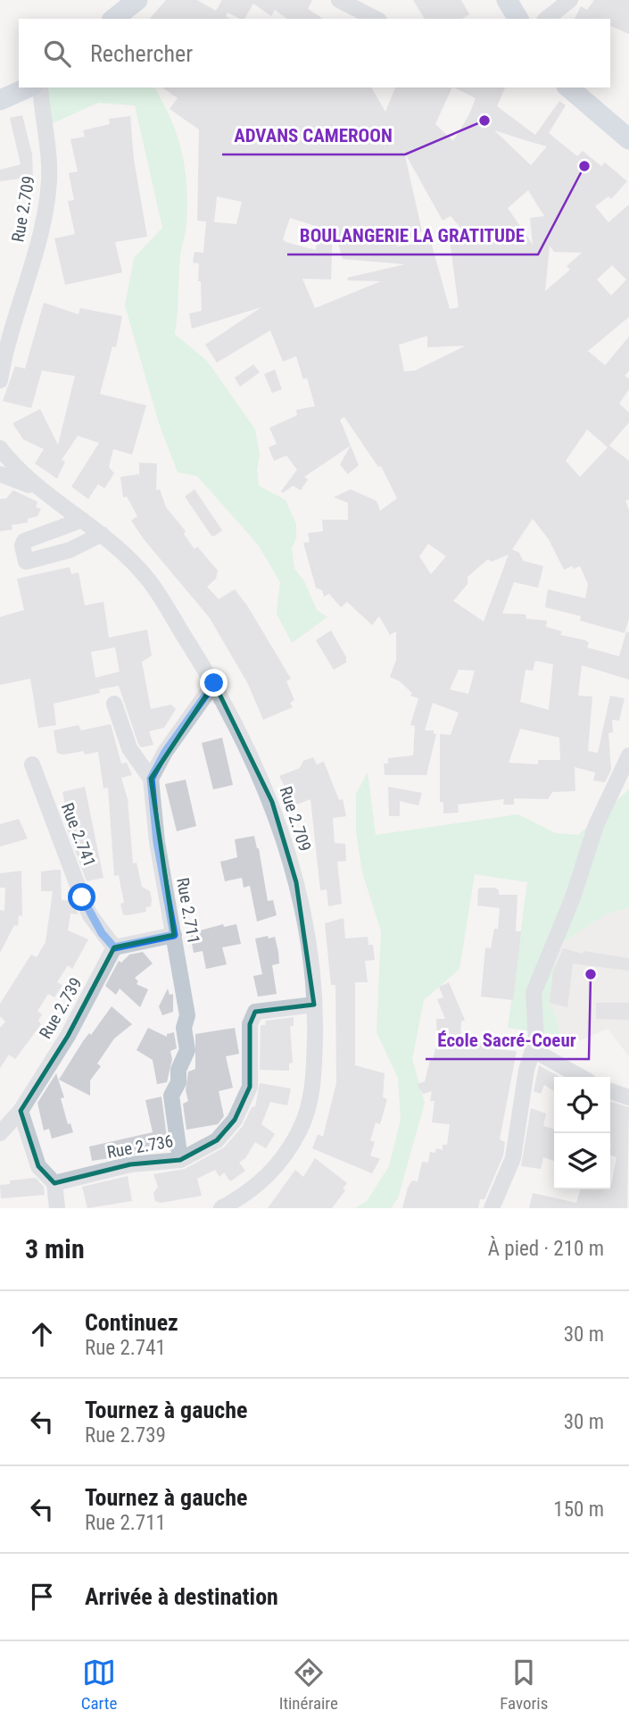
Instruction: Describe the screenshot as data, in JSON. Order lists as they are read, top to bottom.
{
  "streets": {
    "street": [
      "Rue 2.709",
      "Rue 2.741",
      "Rue 2.711",
      "Rue 2.739",
      "Rue 2.736"
    ]
  },
  "crossings": [
    ["Rue 2.709", "Rue 2.736"],
    ["Rue 2.741", "Rue 2.739"],
    ["Rue 2.711", "Rue 2.736"]
  ],
  "places": ["ADVANS CAMEROON", "BOULANGERIE LA GRATITUDE", "École Sacré-Coeur"],
  "page": {
    "search": "Rechercher",
    "heading": ["3 min", "À pied · 210 m"],
    "list": [
      ["Continuez", "Rue 2.741", "30 m"],
      ["Tournez à gauche", "Rue 2.739", "30 m"],
      ["Tournez à gauche", "Rue 2.711", "150 m"],
      "Arrivée à destination"
    ],
    "nav": ["Carte", "Itinéraire", "Favoris"]
  }
}
